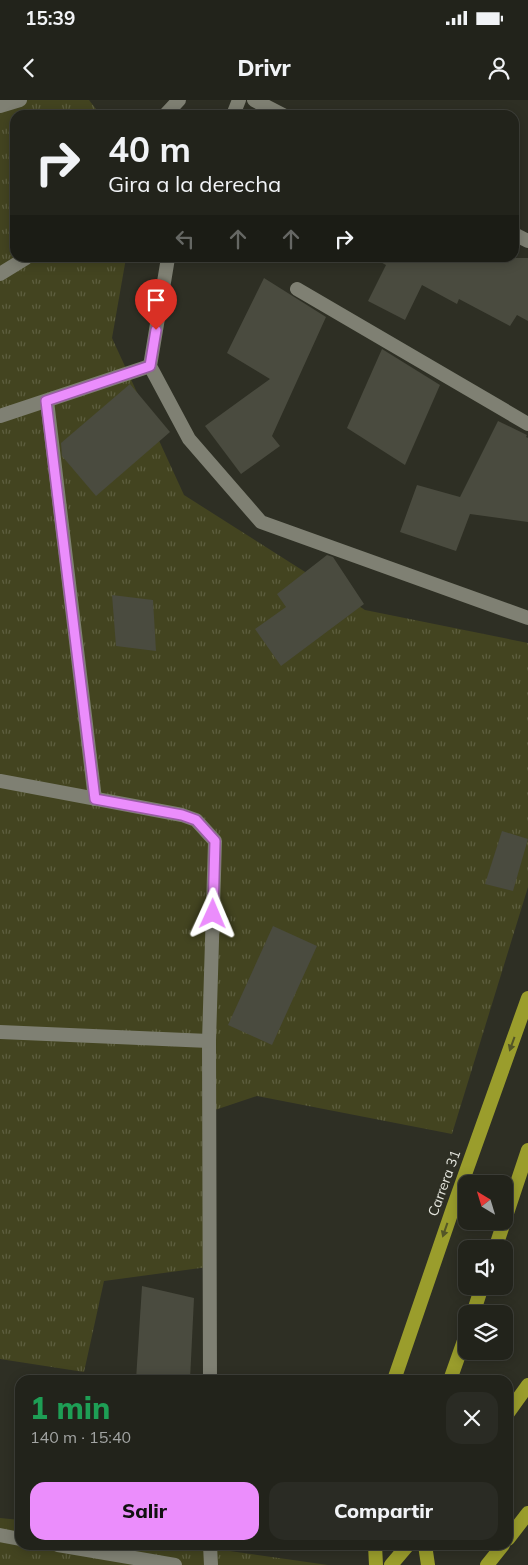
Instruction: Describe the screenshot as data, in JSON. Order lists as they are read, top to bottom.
{
  "streets": {
    "highway": ["Carrera 31"]
  },
  "north": "top left",
  "page": {
    "status": "15:39",
    "header": "Drivr",
    "turn": ["40 m", "Gira a la derecha"],
    "heading": ["1 min", "140 m · 15:40"],
    "buttons": ["Salir", "Compartir"]
  }
}
